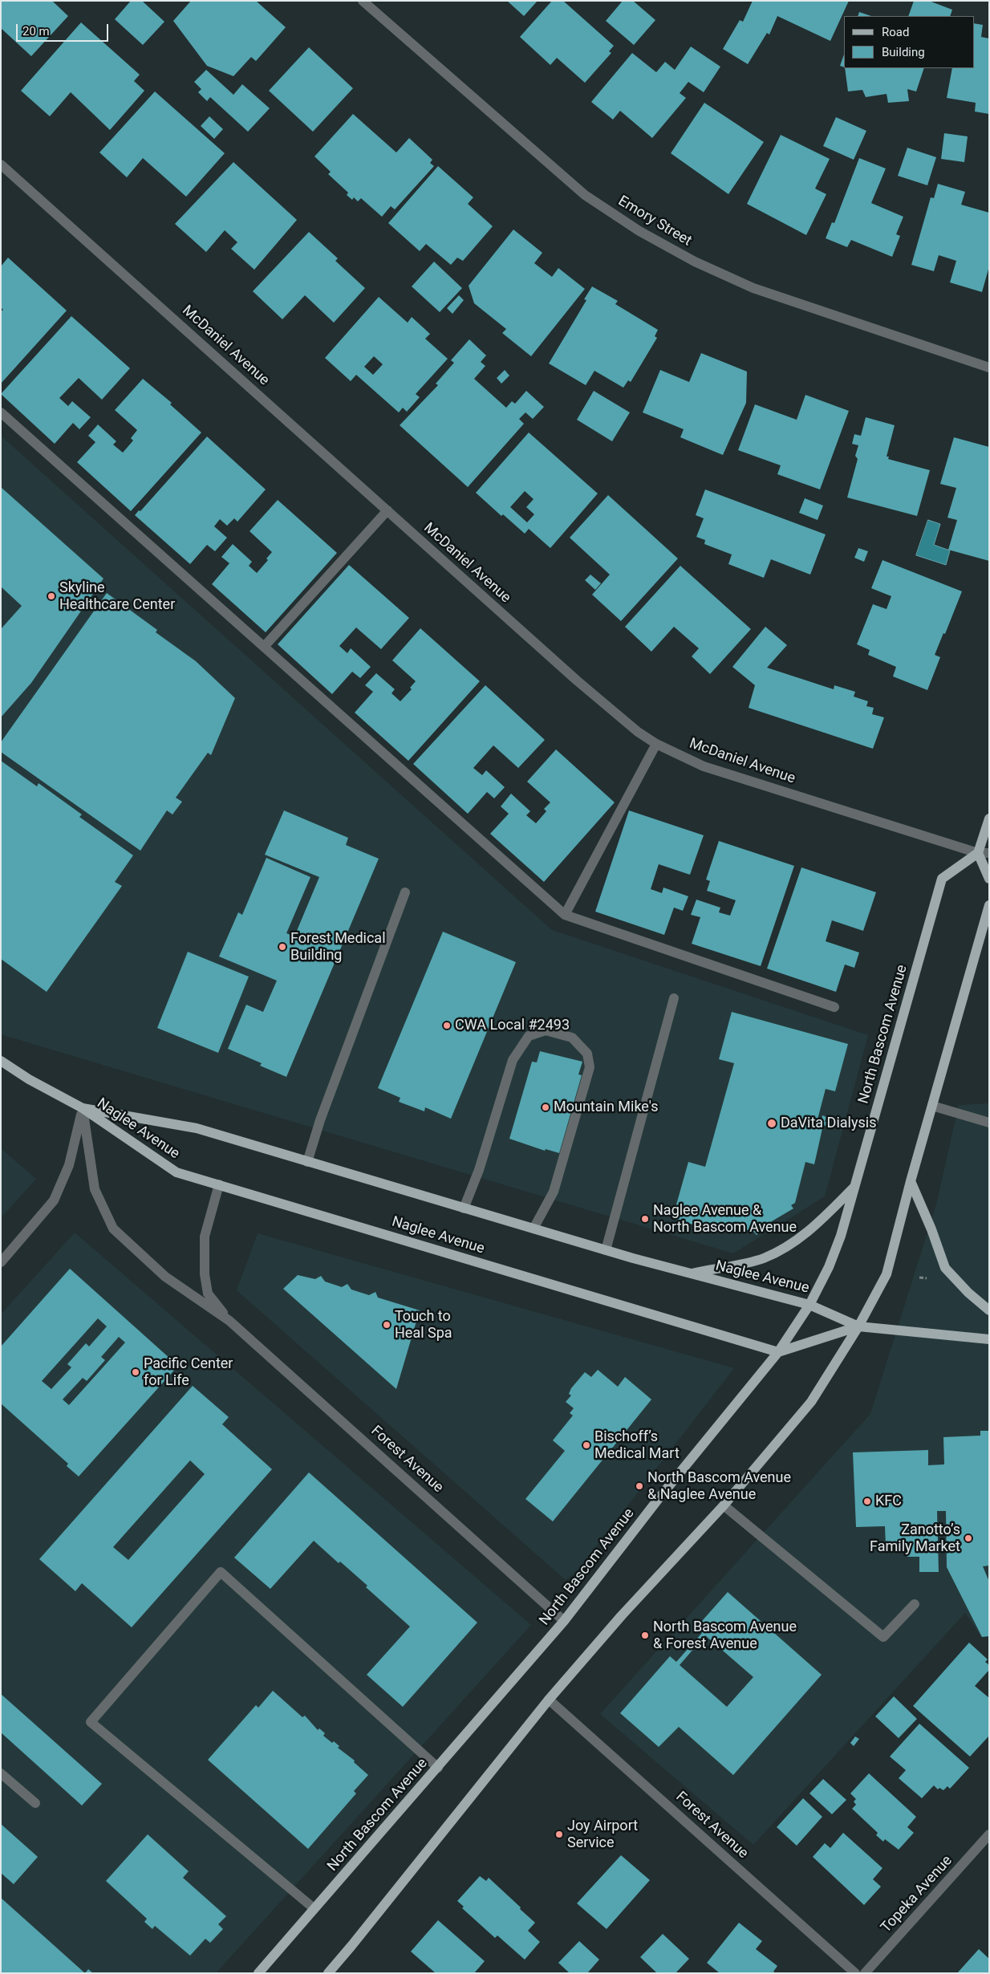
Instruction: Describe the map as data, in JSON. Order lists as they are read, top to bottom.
{
  "streets": {
    "main road": ["North Bascom Avenue", "Naglee Avenue"],
    "street": [
      "Emory Street",
      "McDaniel Avenue",
      "Forest Avenue",
      "Topeka Avenue"
    ]
  },
  "crossings": [
    ["McDaniel Avenue", "North Bascom Avenue"],
    ["North Bascom Avenue", "Naglee Avenue"],
    ["North Bascom Avenue", "Forest Avenue"],
    ["Naglee Avenue", "Forest Avenue"]
  ],
  "places": [
    "Skyline Healthcare Center",
    "Forest Medical Building",
    "CWA Local #2493",
    "Mountain Mike's",
    "DaVita Dialysis",
    "Naglee Avenue & North Bascom Avenue",
    "Touch to Heal Spa",
    "Pacific Center for Life",
    "Bischoff’s Medical Mart",
    "North Bascom Avenue & Naglee Avenue",
    "KFC",
    "Zanotto’s Family Market",
    "North Bascom Avenue & Forest Avenue",
    "Joy Airport Service"
  ],
  "legend": ["Road", "Building"],
  "scale_bar": "20 m"
}
